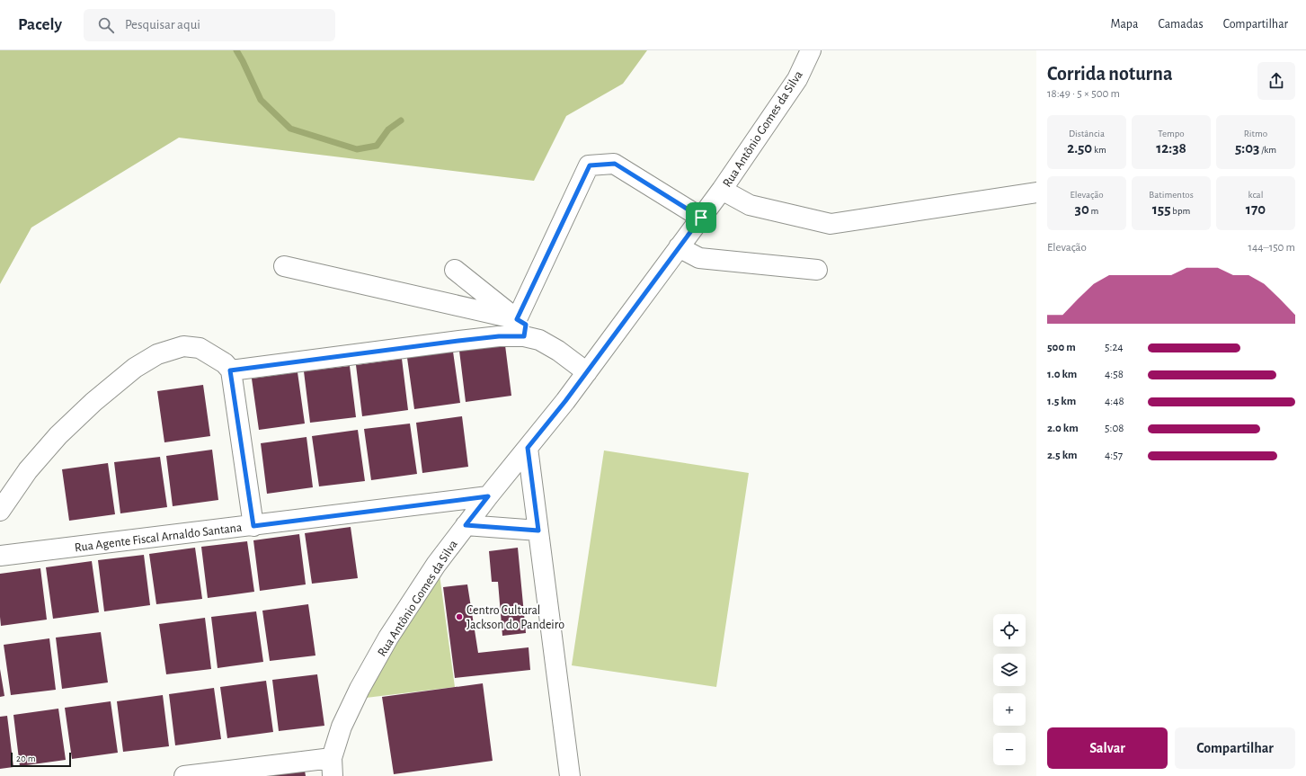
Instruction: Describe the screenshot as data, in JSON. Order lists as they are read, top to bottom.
{
  "streets": {
    "street": ["Rua Antônio Gomes da Silva", "Rua Agente Fiscal Arnaldo Santana"]
  },
  "crossings": [
    ["Rua Antônio Gomes da Silva", "Rua Agente Fiscal Arnaldo Santana"]
  ],
  "places": ["Centro Cultural Jackson do Pandeiro"],
  "scale_bar": "20 m",
  "page": {
    "header": "Pacely",
    "search": "Pesquisar aqui",
    "nav": ["Mapa", "Camadas", "Compartilhar"],
    "heading": ["Corrida noturna", "18:49 · 5 × 500 m"],
    "stats": [
      ["Distância", "2.50 km"],
      ["Tempo", "12:38"],
      ["Ritmo", "5:03 /km"],
      ["Elevação", "30 m"],
      ["Batimentos", "155 bpm"],
      ["kcal", "170"]
    ],
    "chart": ["Elevação", "144–150 m"],
    "list": [
      {
        "name": "500 m",
        "note": "5:24"
      },
      {
        "name": "1.0 km",
        "note": "4:58"
      },
      {
        "name": "1.5 km",
        "note": "4:48"
      },
      {
        "name": "2.0 km",
        "note": "5:08"
      },
      {
        "name": "2.5 km",
        "note": "4:57"
      }
    ],
    "map_buttons": ["+", "−"],
    "buttons": ["Salvar", "Compartilhar"],
    "scale": "20 m"
  }
}
